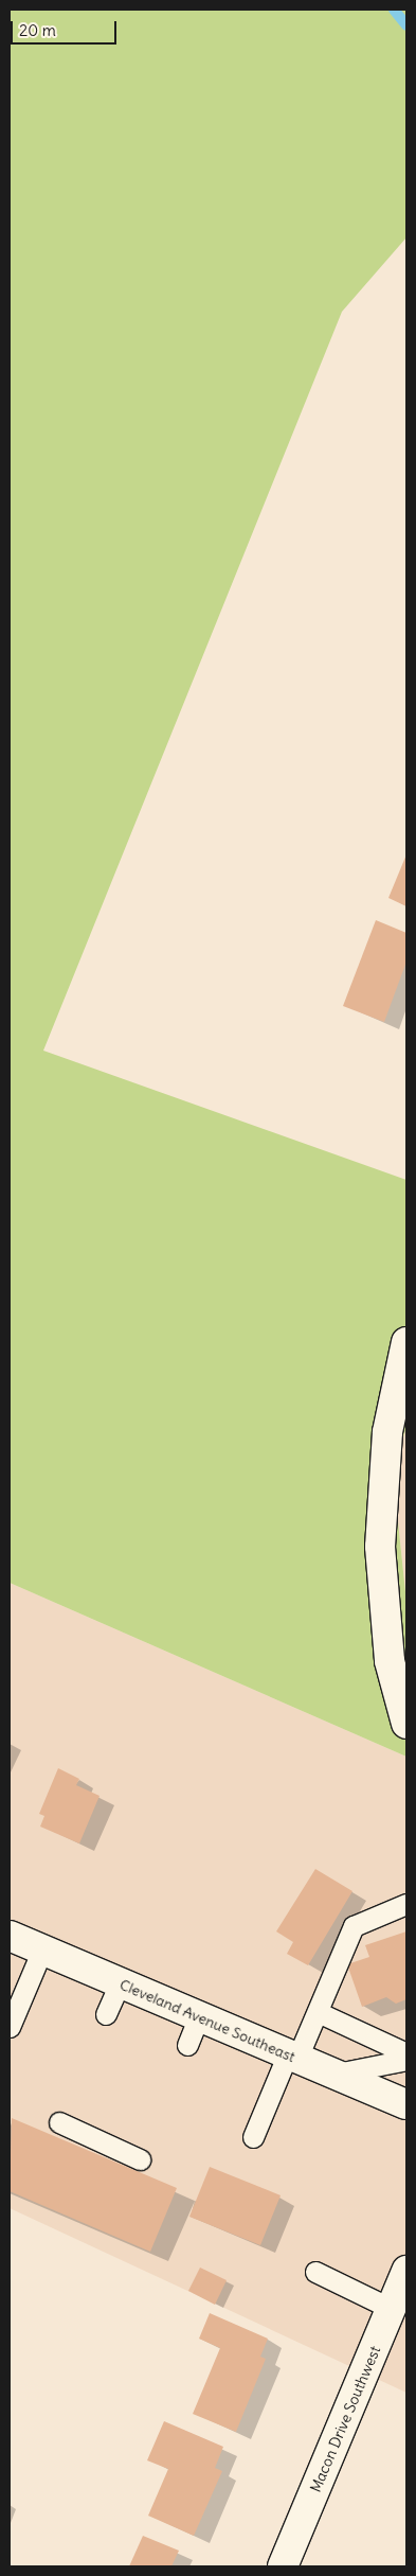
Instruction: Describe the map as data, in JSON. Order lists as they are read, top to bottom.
{
  "streets": {
    "street": ["Cleveland Avenue Southeast", "Macon Drive Southwest"]
  },
  "scale_bar": "20 m"
}
